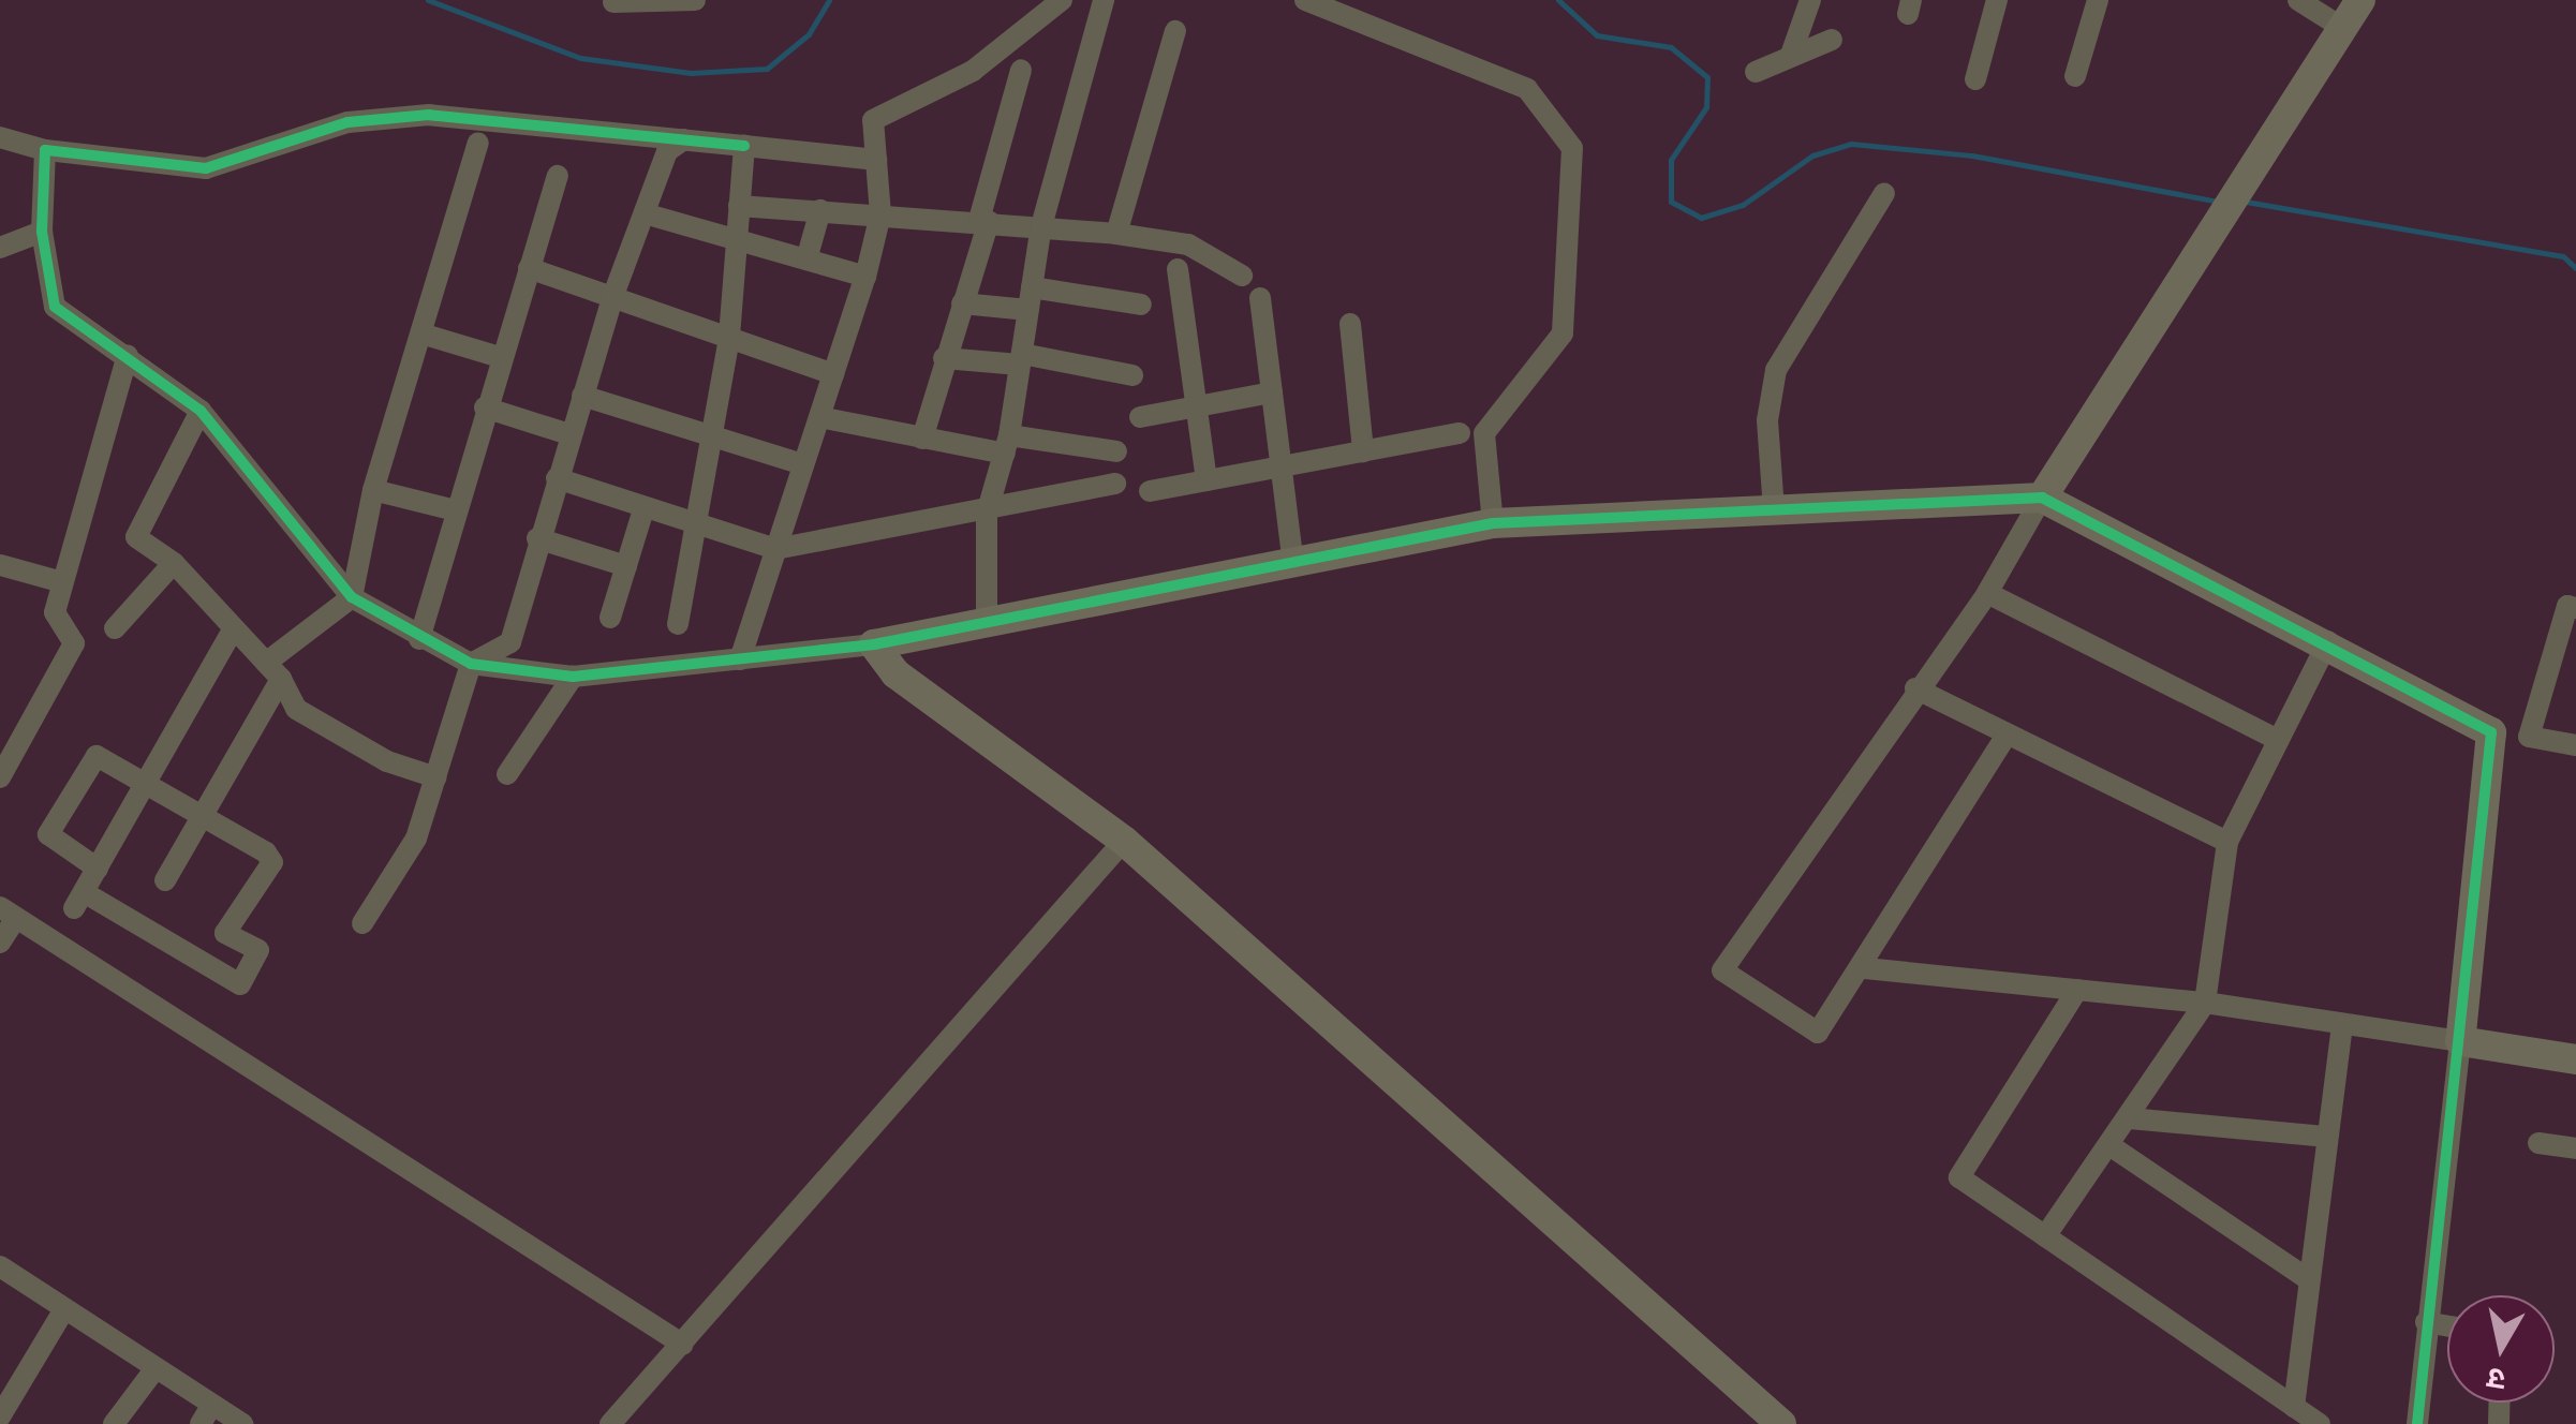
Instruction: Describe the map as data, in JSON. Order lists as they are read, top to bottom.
{
  "north": "bottom"
}
